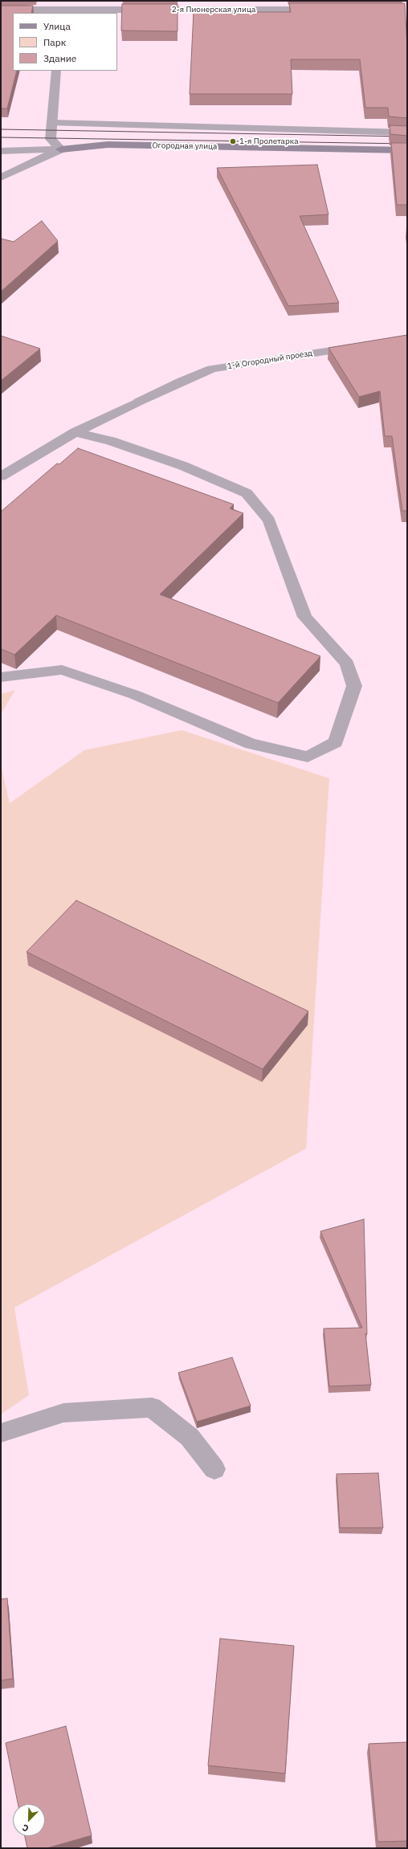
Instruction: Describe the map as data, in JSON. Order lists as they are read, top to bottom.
{
  "streets": {
    "street": ["2-я Пионерская улица", "Огородная улица", "1-й Огородный проезд"]
  },
  "places": ["1-я Пролетарка"],
  "legend": ["Улица", "Парк", "Здание"],
  "north": "bottom left"
}
